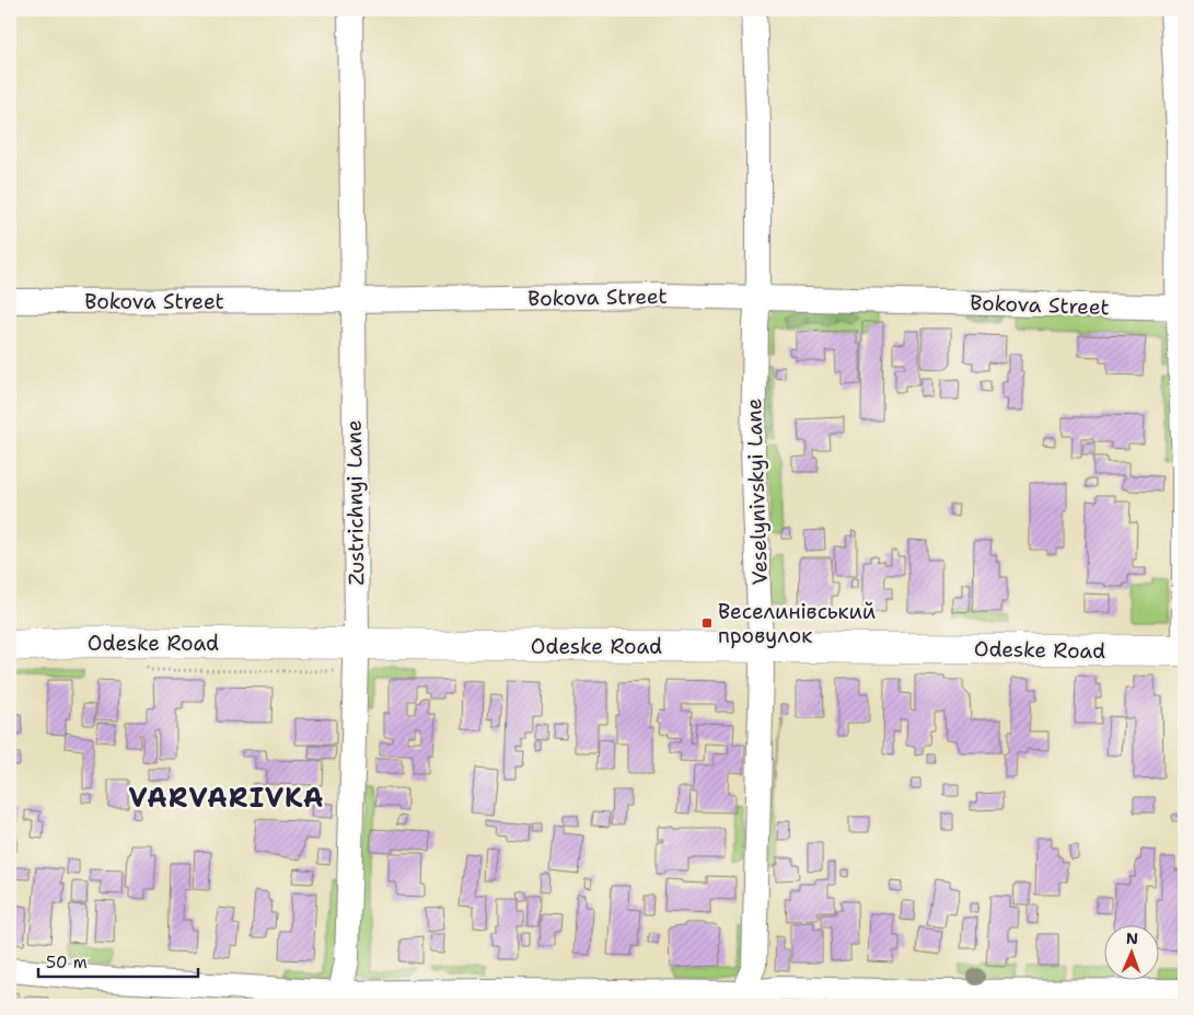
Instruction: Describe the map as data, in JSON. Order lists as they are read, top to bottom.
{
  "streets": {
    "highway": ["Odeske Road"],
    "street": ["Bokova Street", "Veselynivskyi Lane", "Zustrichnyi Lane"]
  },
  "crossings": [
    ["Bokova Street", "Veselynivskyi Lane"],
    ["Bokova Street", "Zustrichnyi Lane"],
    ["Veselynivskyi Lane", "Odeske Road"],
    ["Zustrichnyi Lane", "Odeske Road"]
  ],
  "districts": ["VARVARIVKA"],
  "places": {
    "transit": ["Веселинівський провулок"]
  },
  "scale_bar": "50 m",
  "north": "top"
}
